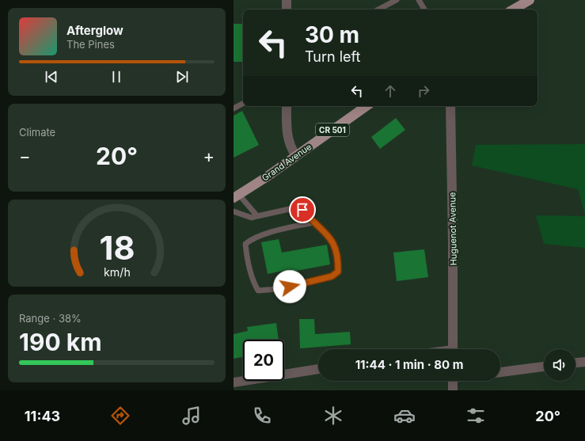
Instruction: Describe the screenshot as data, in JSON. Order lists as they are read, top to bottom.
{
  "streets": {
    "main road": ["CR 501", "Grand Avenue"],
    "street": ["Huguenot Avenue"]
  },
  "page": {
    "turn": ["30 m", "Turn left"],
    "song": ["Afterglow", "The Pines"],
    "tile": [
      "Climate",
      ["Range · 38%", "190 km"]
    ],
    "heat": ["−", "20°", "+"],
    "limit": "20",
    "trip": "11:44 · 1 min · 80 m",
    "tabs": ["11:43", "20°"],
    "gauge": ["18", "km/h"]
  }
}
